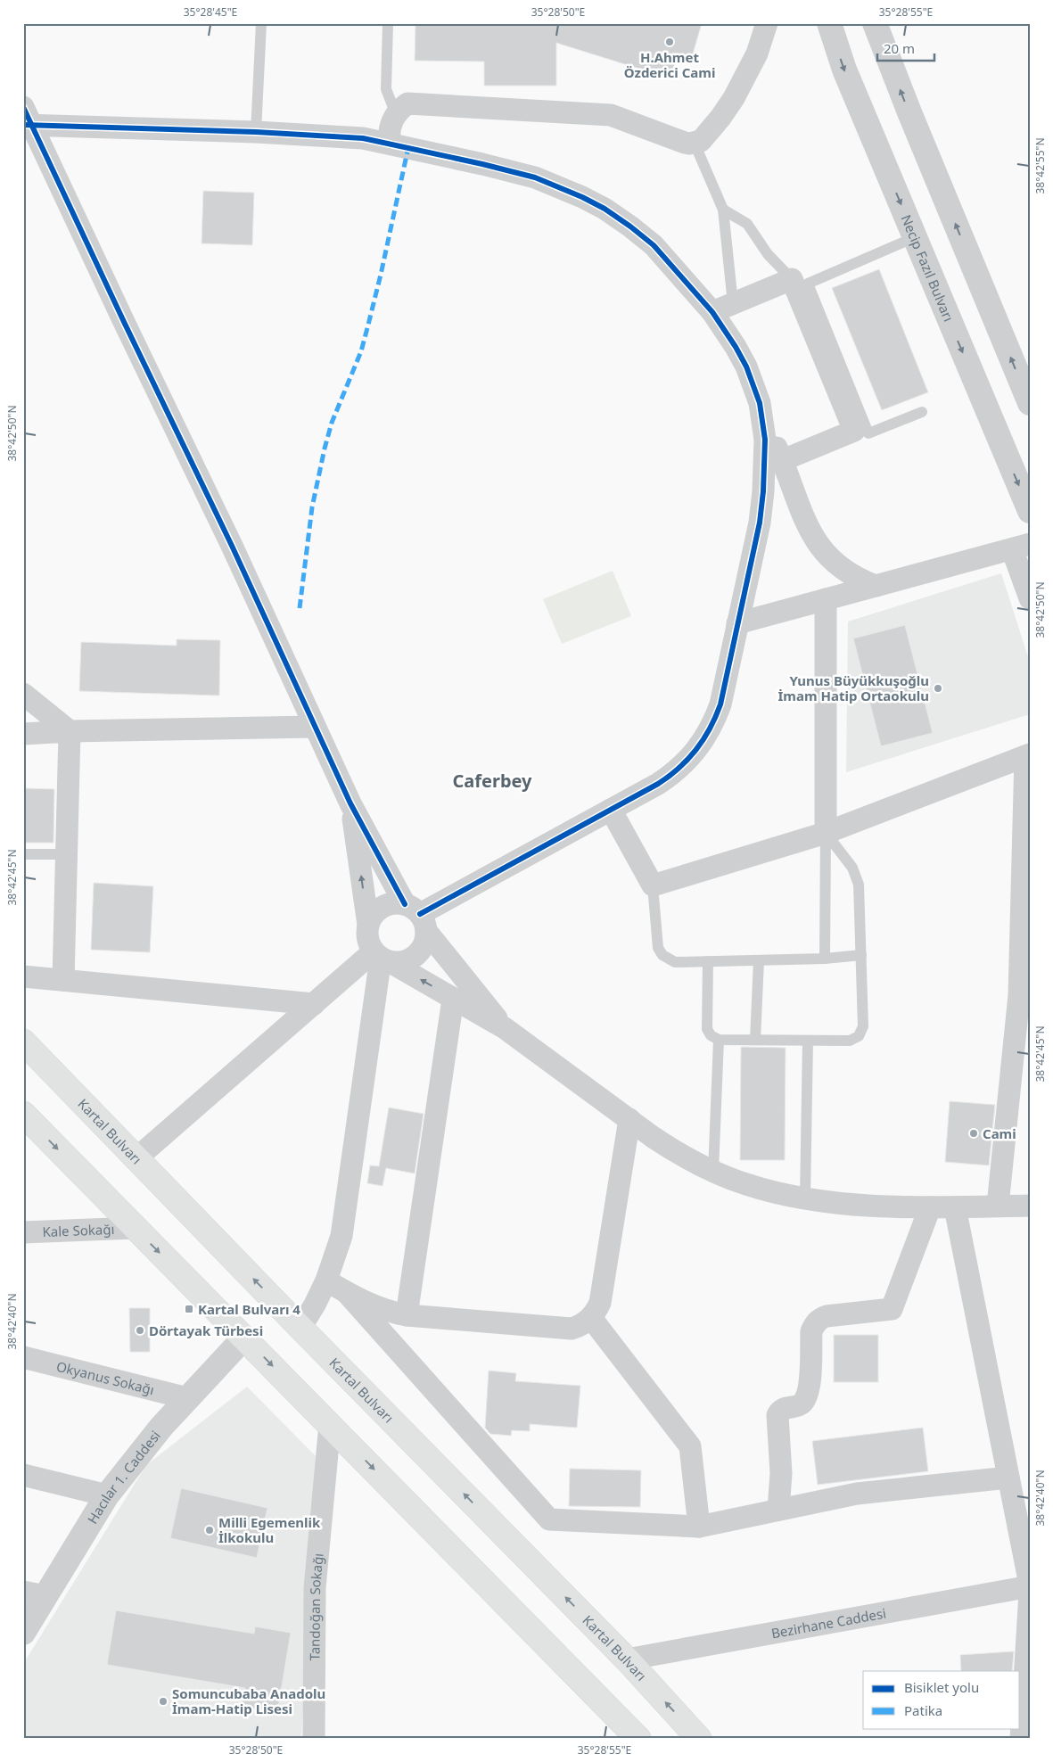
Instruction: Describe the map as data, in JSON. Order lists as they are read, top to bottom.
{
  "streets": {
    "main road": ["Kartal Bulvarı"],
    "street": [
      "Necip Fazıl Bulvarı",
      "Kale Sokağı",
      "Okyanus Sokağı",
      "Hacılar 1. Caddesi",
      "Tandoğan Sokağı",
      "Bezirhane Caddesi"
    ]
  },
  "crossings": [
    ["Kartal Bulvarı", "Bezirhane Caddesi"],
    ["Okyanus Sokağı", "Hacılar 1. Caddesi"]
  ],
  "districts": ["Caferbey"],
  "places": {
    "other": [
      "H.Ahmet Özderici Cami",
      "Yunus Büyükkuşoğlu İmam Hatip Ortaokulu",
      "Cami",
      "Dörtayak Türbesi",
      "Milli Egemenlik İlkokulu",
      "Somuncubaba Anadolu İmam-Hatip Lisesi"
    ],
    "transit": ["Kartal Bulvarı 4"]
  },
  "legend": ["Bisiklet yolu", "Patika"],
  "scale_bar": "20 m",
  "coordinates": [
    "35°28'45\"E",
    "35°28'50\"E",
    "35°28'55\"E",
    "38°42'55\"N",
    "38°42'50\"N",
    "38°42'45\"N",
    "38°42'40\"N"
  ]
}
